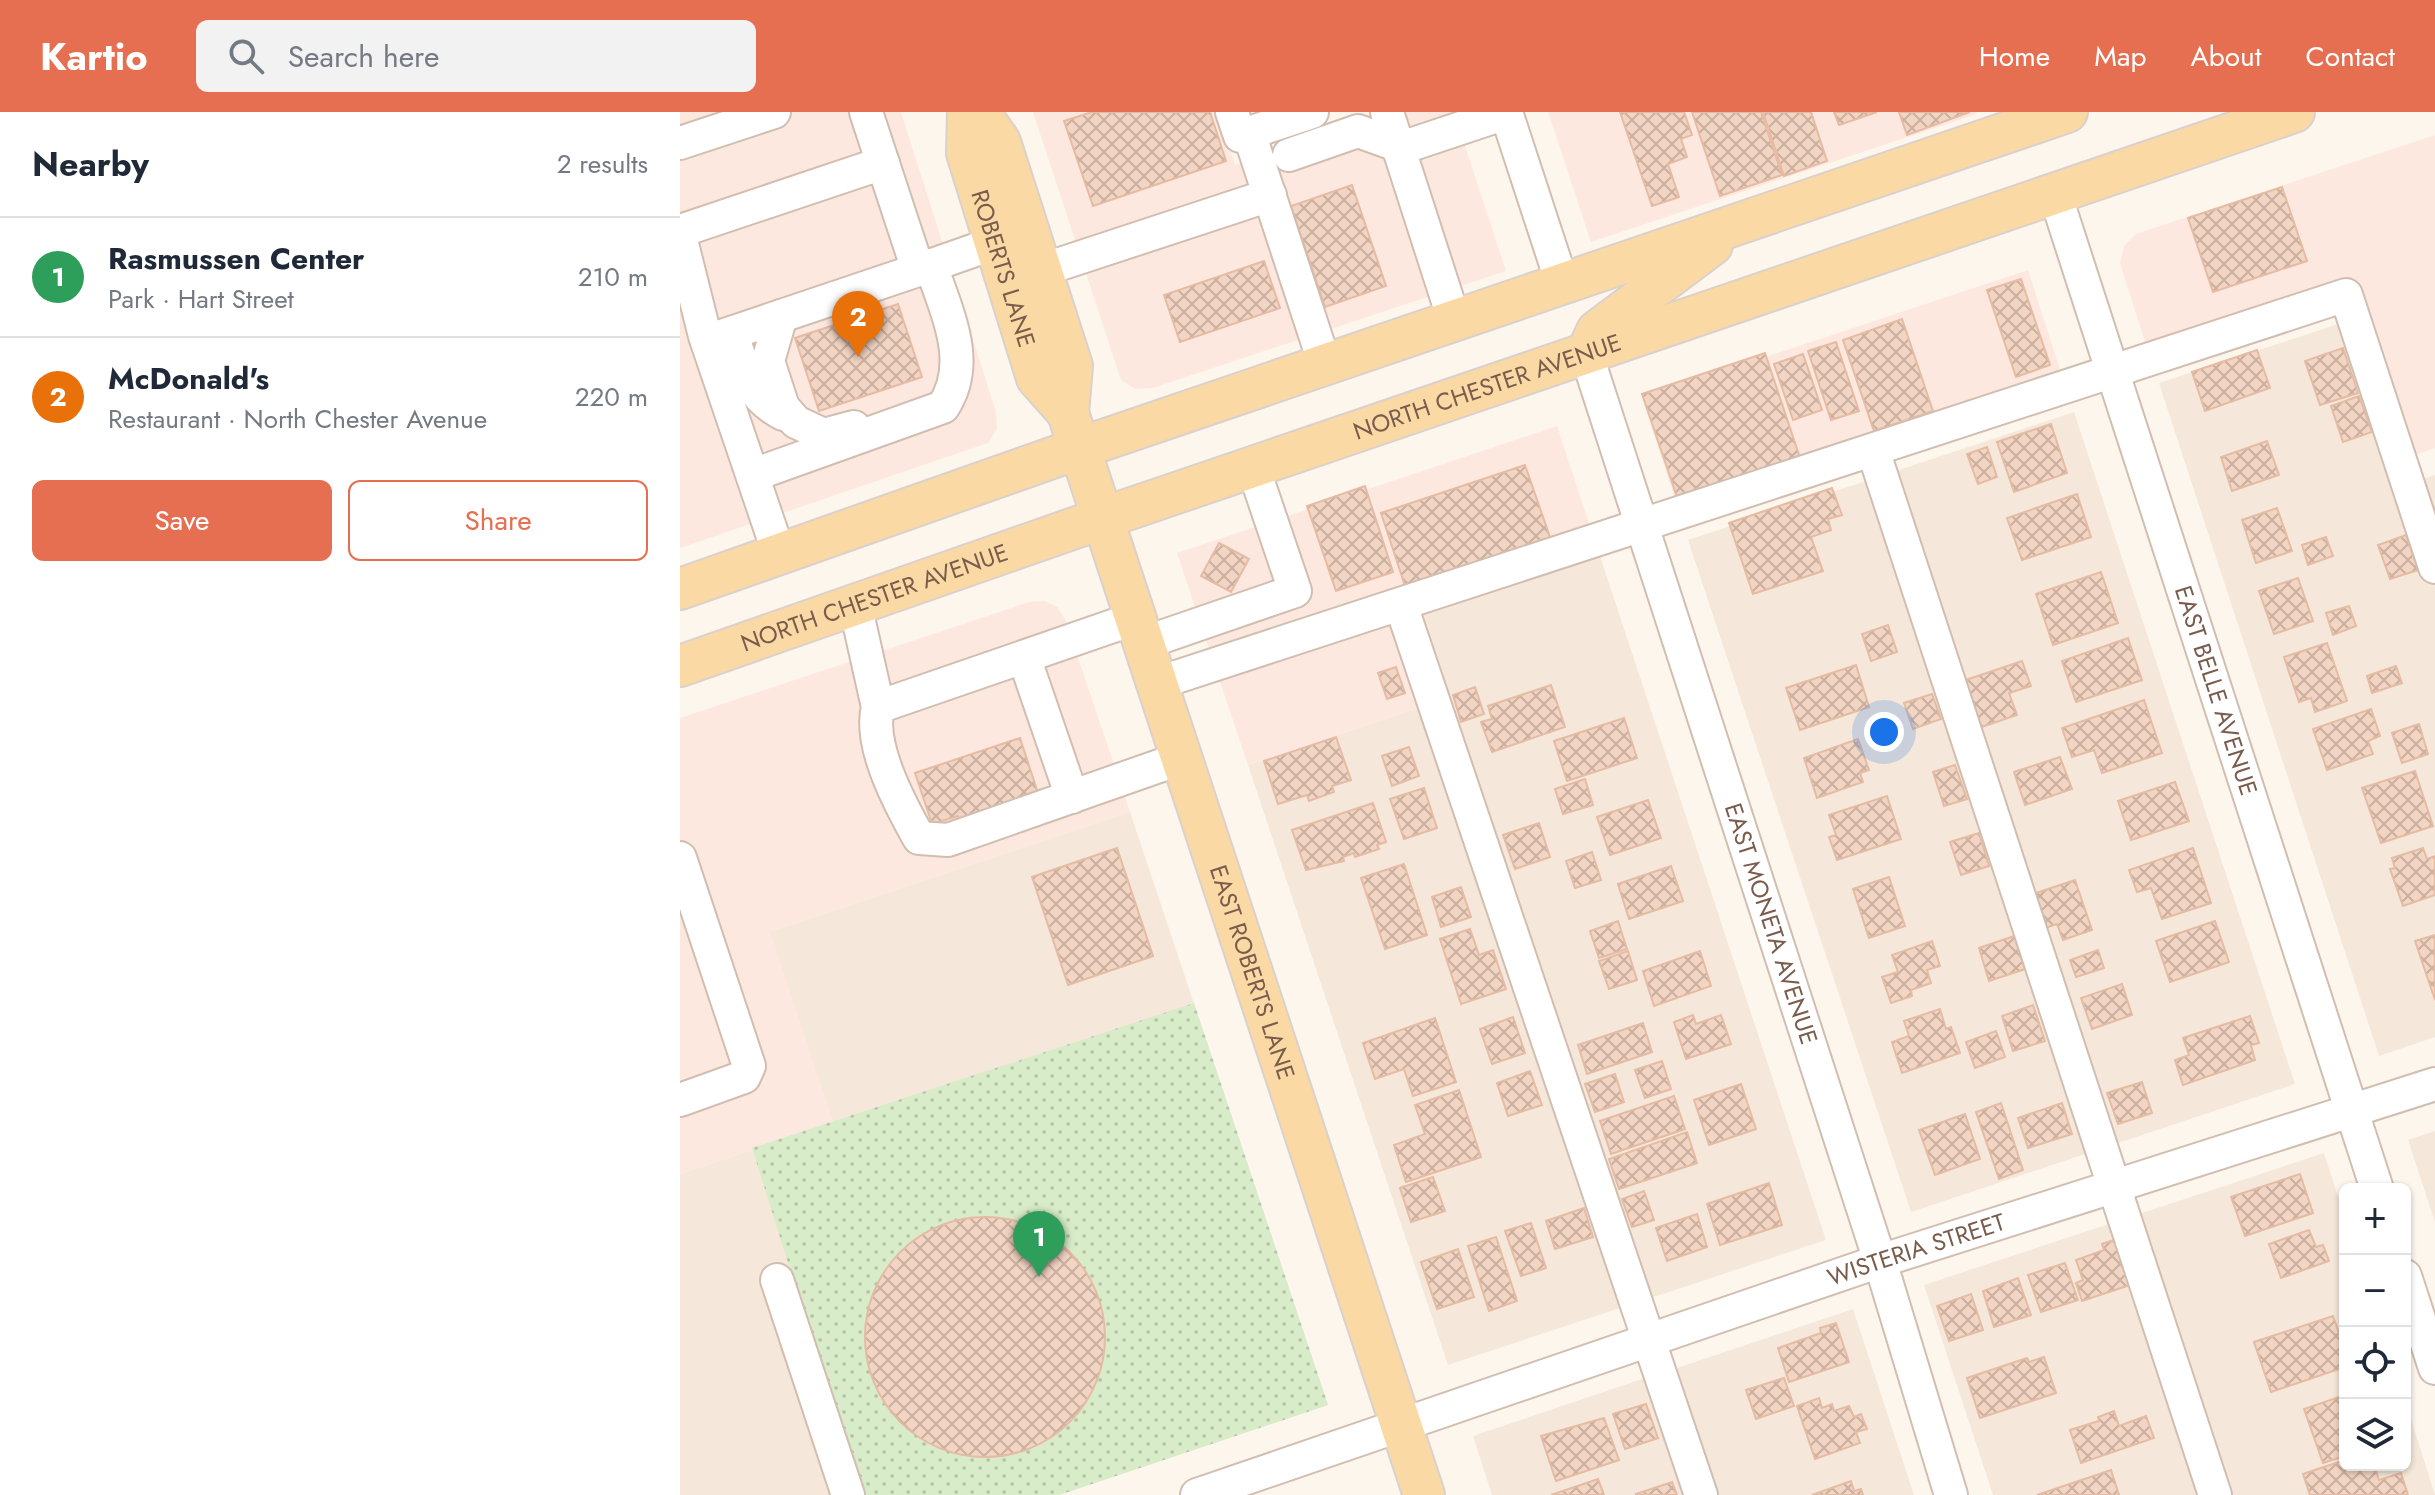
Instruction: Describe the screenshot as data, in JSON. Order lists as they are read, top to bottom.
{
  "streets": {
    "main road": ["ROBERTS LANE", "NORTH CHESTER AVENUE", "EAST ROBERTS LANE"],
    "street": ["EAST BELLE AVENUE", "EAST MONETA AVENUE", "WISTERIA STREET"]
  },
  "crossings": [
    ["ROBERTS LANE", "EAST ROBERTS LANE"],
    ["NORTH CHESTER AVENUE", "EAST BELLE AVENUE"],
    ["NORTH CHESTER AVENUE", "EAST MONETA AVENUE"],
    ["NORTH CHESTER AVENUE", "EAST ROBERTS LANE"],
    ["EAST BELLE AVENUE", "WISTERIA STREET"],
    ["EAST MONETA AVENUE", "WISTERIA STREET"],
    ["EAST ROBERTS LANE", "WISTERIA STREET"]
  ],
  "page": {
    "header": "Kartio",
    "search": "Search here",
    "nav": [
      "Home",
      "Map",
      "About",
      "Contact"
    ],
    "heading": ["Nearby", "2 results"],
    "list": [
      {
        "mark": "1",
        "name": "Rasmussen Center",
        "note": "Park · Hart Street",
        "value": "210 m"
      },
      {
        "mark": "2",
        "name": "McDonald's",
        "note": "Restaurant · North Chester Avenue",
        "value": "220 m"
      }
    ],
    "pins": ["2", "1"],
    "buttons": ["Save", "Share"],
    "map_buttons": ["+", "−"]
  }
}
